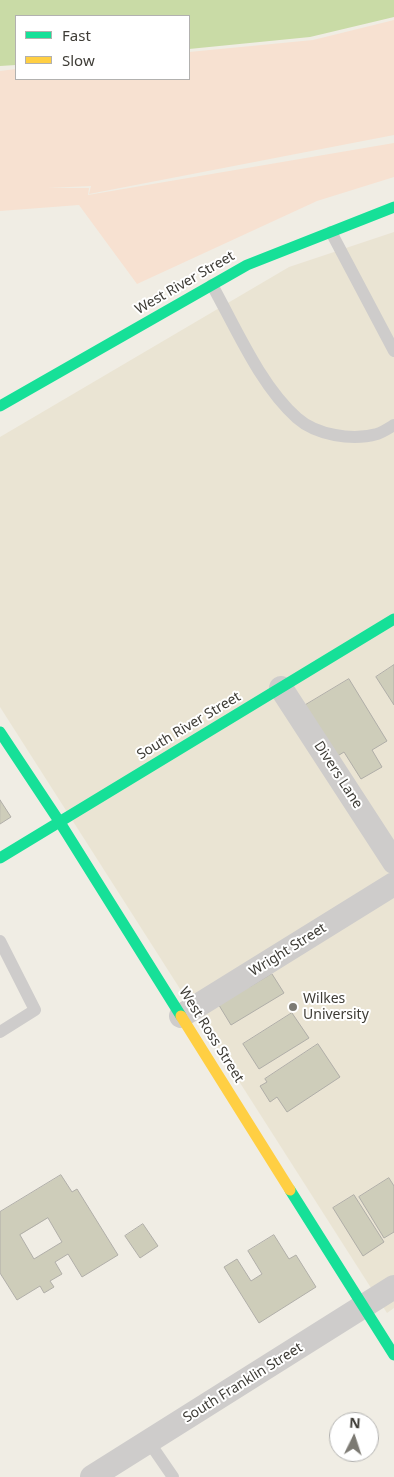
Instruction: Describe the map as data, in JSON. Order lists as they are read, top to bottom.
{
  "streets": {
    "street": [
      "West River Street",
      "South River Street",
      "Divers Lane",
      "Wright Street",
      "West Ross Street",
      "South Franklin Street"
    ]
  },
  "crossings": [
    ["South River Street", "Divers Lane"],
    ["South River Street", "West Ross Street"],
    ["Wright Street", "West Ross Street"],
    ["West Ross Street", "South Franklin Street"]
  ],
  "places": ["Wilkes University"],
  "legend": ["Fast", "Slow"],
  "north": "top"
}
